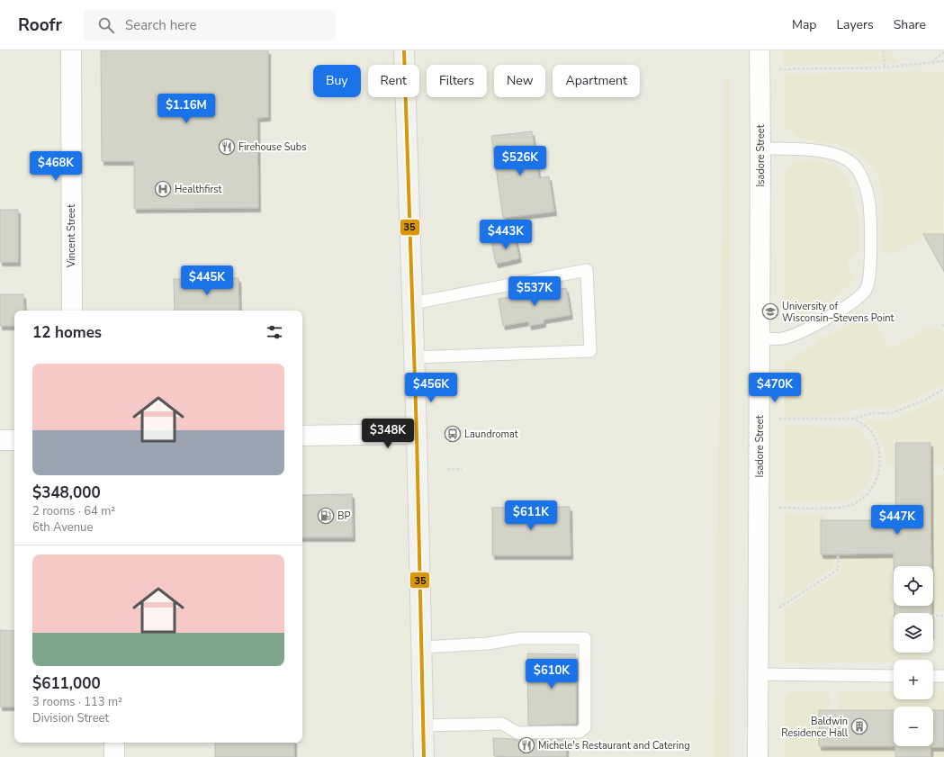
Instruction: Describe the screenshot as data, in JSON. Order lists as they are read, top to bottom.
{
  "streets": {
    "street": ["Isadore Street", "Vincent Street"]
  },
  "places": {
    "restaurant": ["Firehouse Subs", "Michele's Restaurant and Catering"],
    "hospital": ["Healthfirst"],
    "school or university": ["University of Wisconsin–Stevens Point"],
    "bus stop": ["Laundromat"],
    "fuel station": ["BP"],
    "building": ["Baldwin Residence Hall"]
  },
  "lines": ["transit line 35"],
  "page": {
    "header": "Roofr",
    "search": "Search here",
    "nav": ["Map", "Layers", "Share"],
    "chip": [
      "Buy",
      "Rent",
      "Filters",
      "New",
      "Apartment"
    ],
    "price": [
      "$1.16M",
      "$526K",
      "$468K",
      "$443K",
      "$445K",
      "$537K",
      "$456K",
      "$470K",
      "$348K",
      "$611K",
      "$447K",
      "$610K"
    ],
    "heading": "12 homes",
    "list": [
      {
        "name": "$348,000",
        "note": "2 rooms · 64 m² · 6th Avenue"
      },
      {
        "name": "$611,000",
        "note": "3 rooms · 113 m² · Division Street"
      }
    ],
    "map_buttons": ["+", "−"]
  }
}
